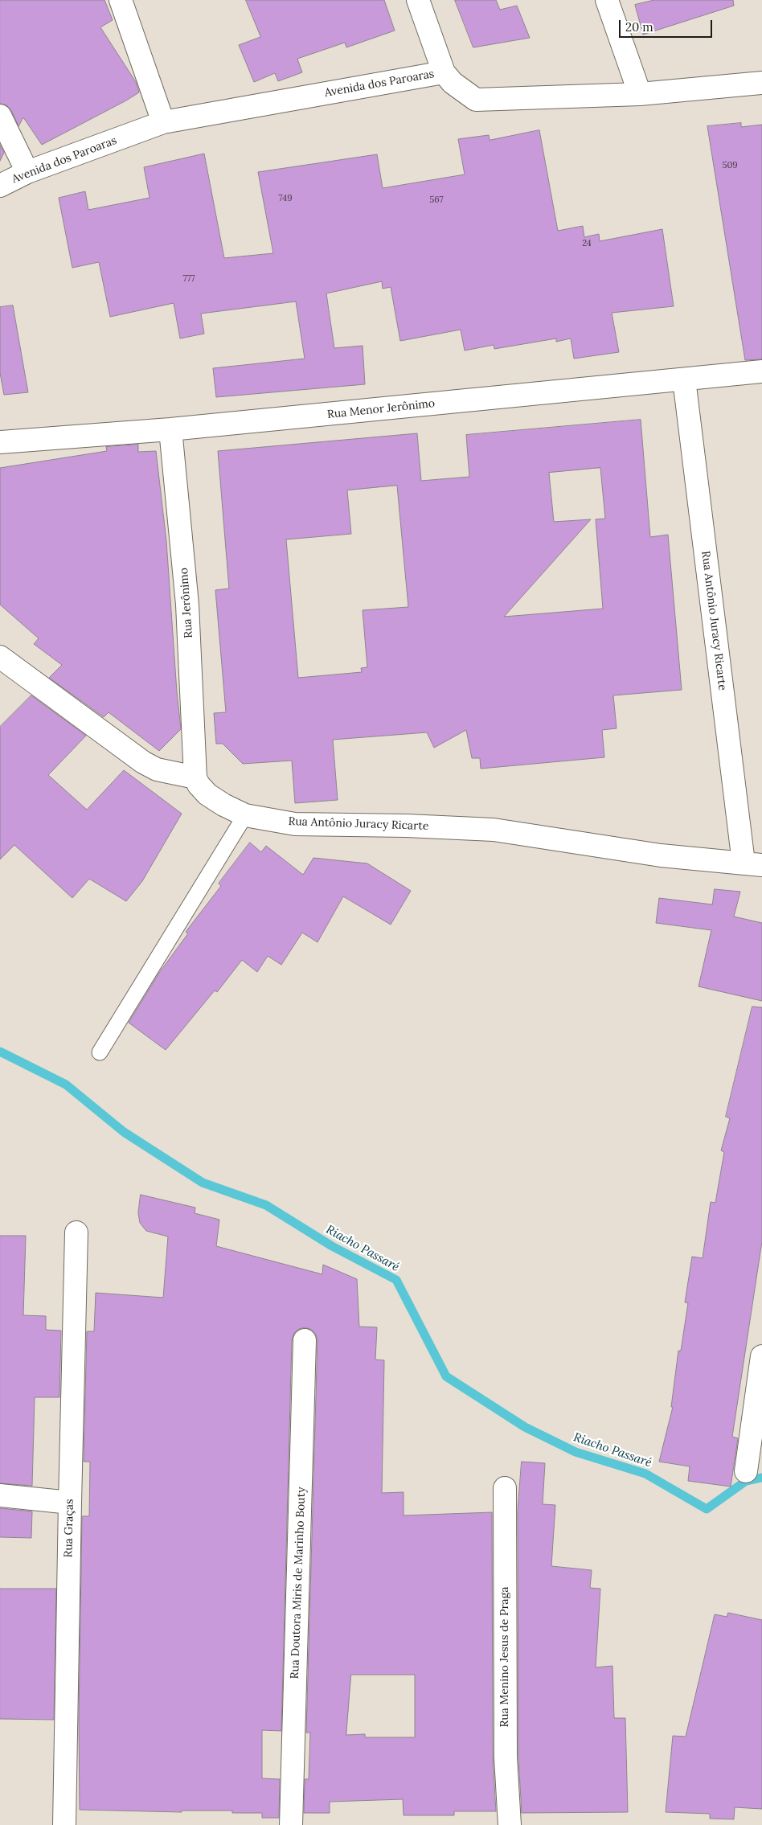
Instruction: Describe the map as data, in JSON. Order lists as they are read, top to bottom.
{
  "streets": {
    "street": [
      "Avenida dos Paroaras",
      "Rua Menor Jerônimo",
      "Rua Jerônimo",
      "Rua Antônio Juracy Ricarte",
      "Rua Graças",
      "Rua Doutora Miris de Marinho Bouty",
      "Rua Menino Jesus de Praga"
    ]
  },
  "crossings": [
    ["Rua Menor Jerônimo", "Rua Jerônimo"],
    ["Rua Menor Jerônimo", "Rua Antônio Juracy Ricarte"],
    ["Rua Jerônimo", "Rua Antônio Juracy Ricarte"]
  ],
  "water": ["Riacho Passaré"],
  "house_numbers": [
    "509",
    "749",
    "567",
    "24",
    "777"
  ],
  "scale_bar": "20 m"
}
